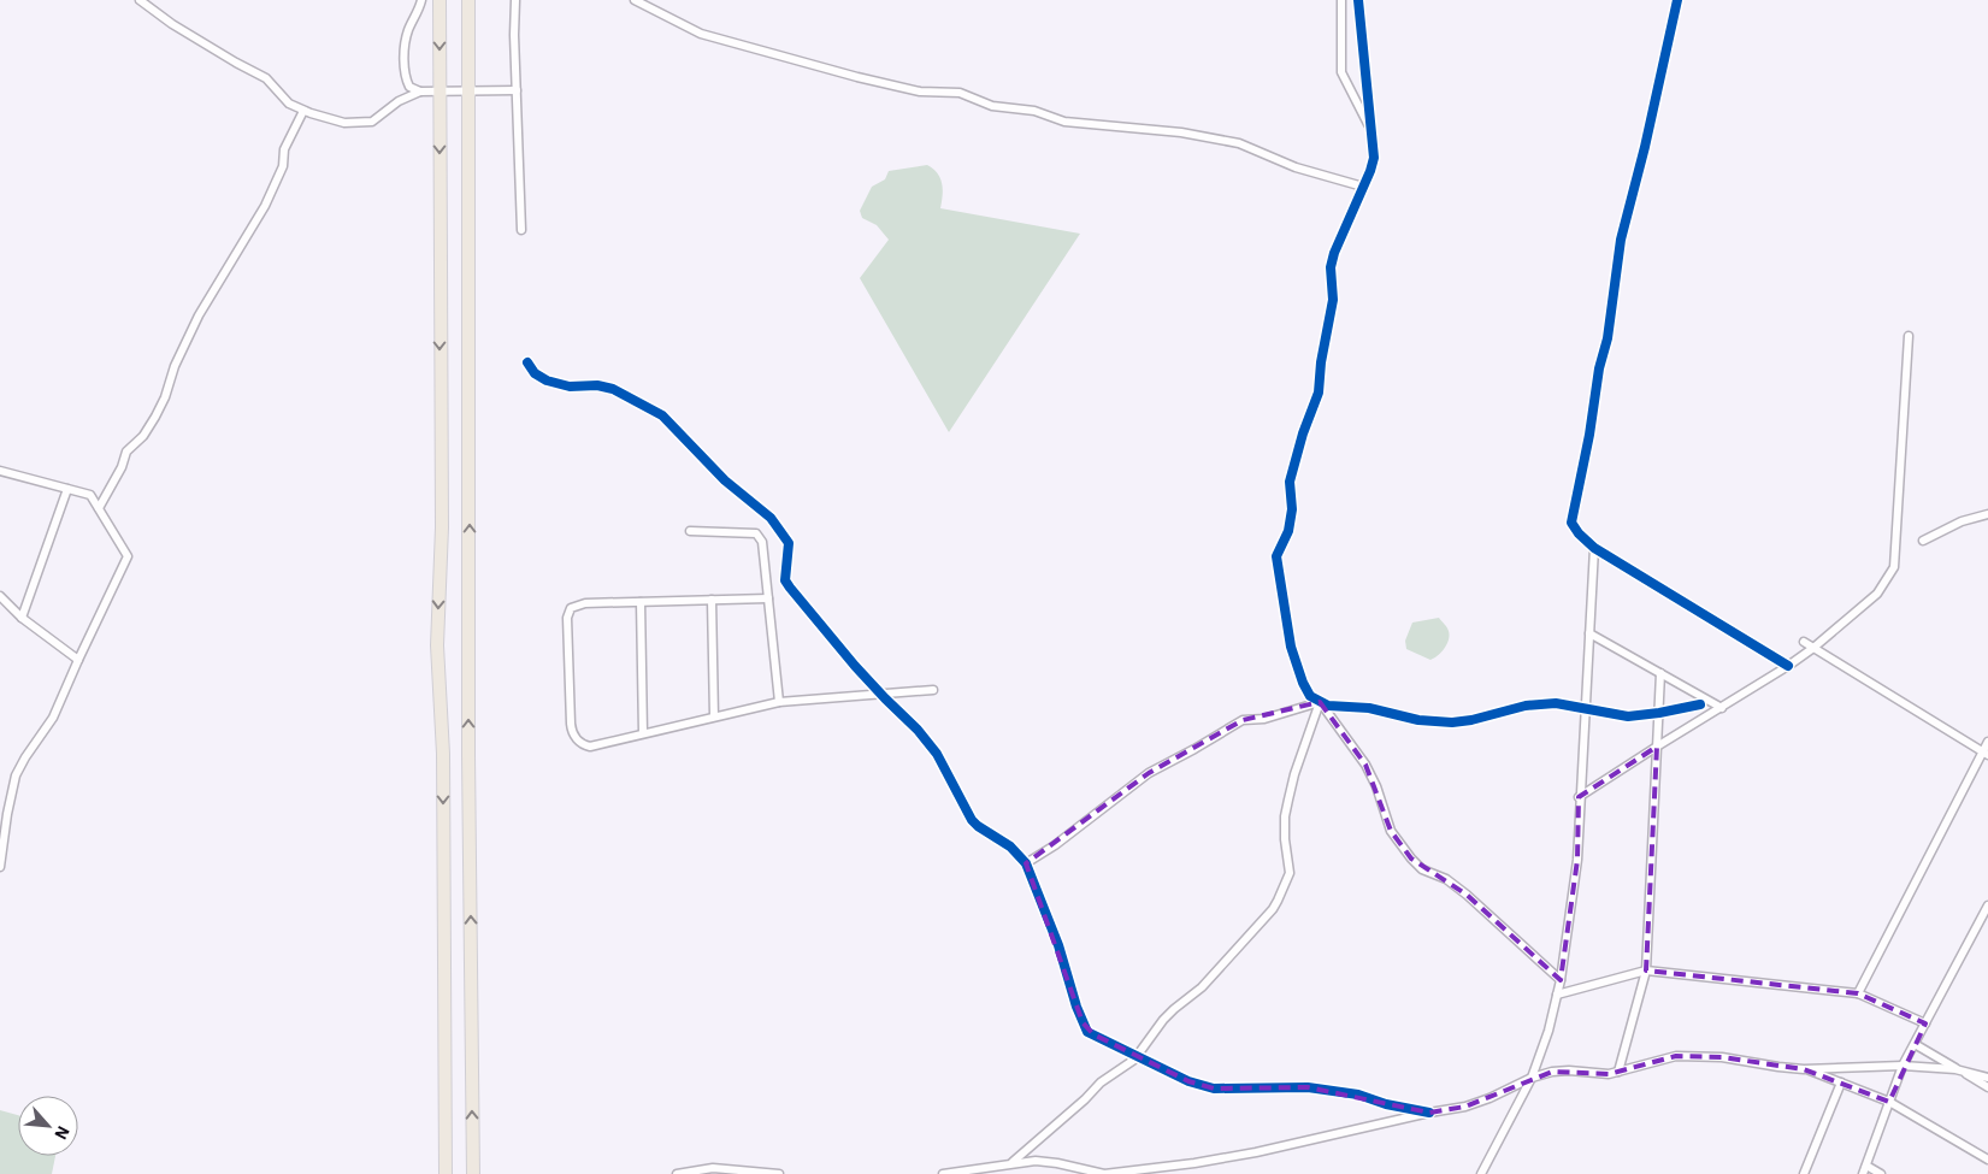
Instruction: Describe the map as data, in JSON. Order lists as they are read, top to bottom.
{
  "north": "bottom right"
}
